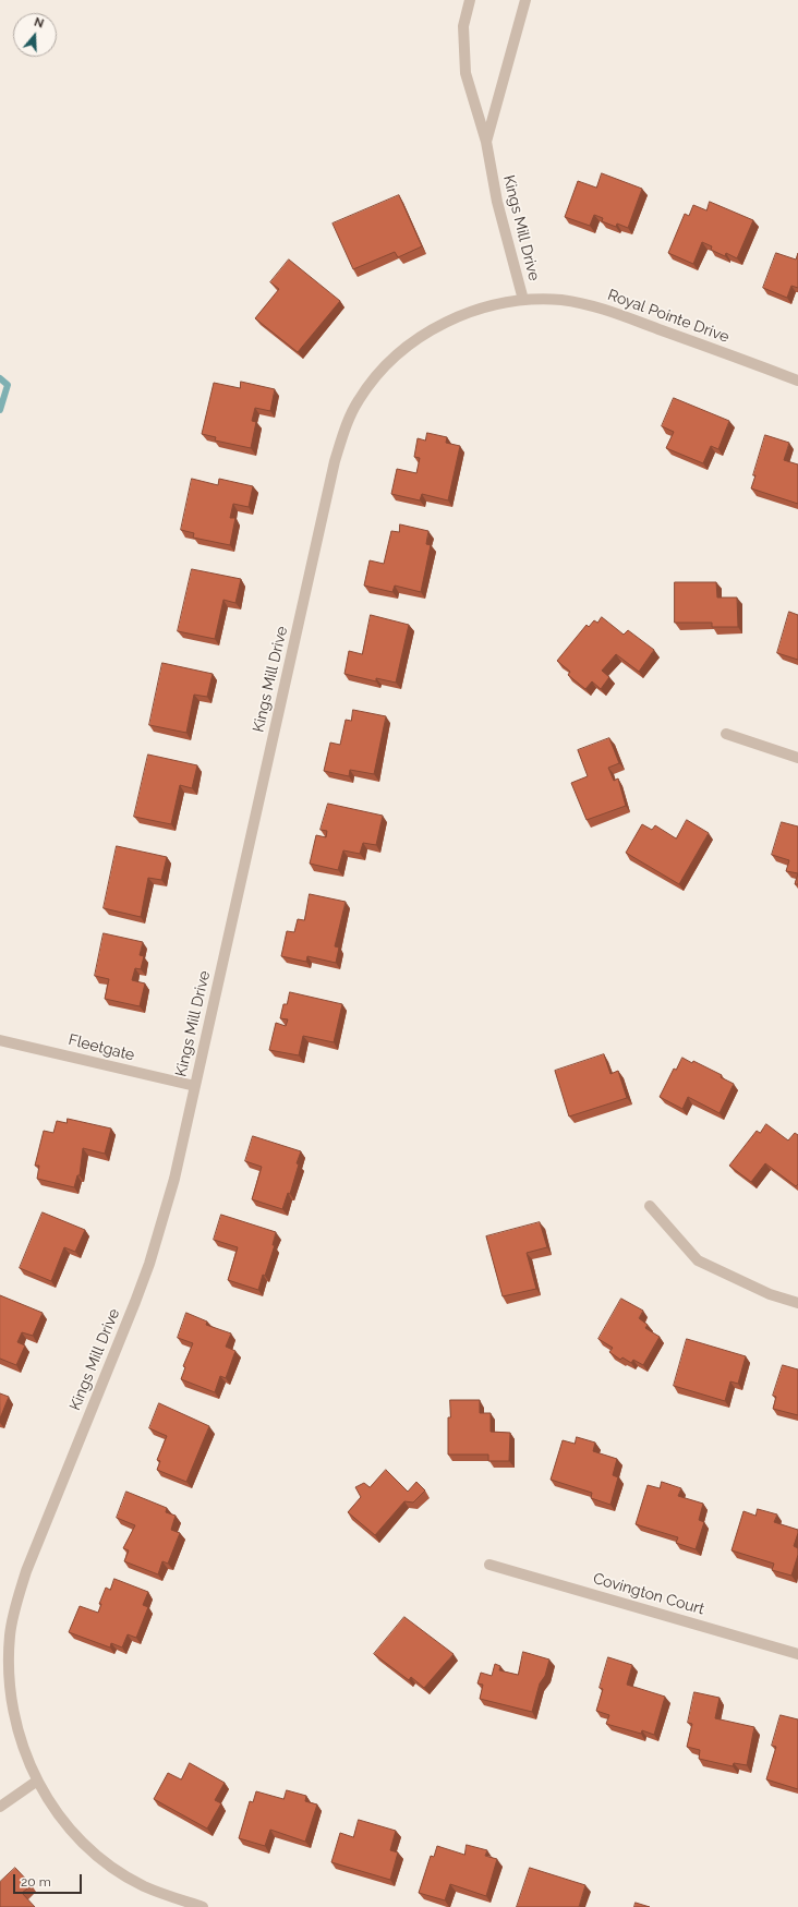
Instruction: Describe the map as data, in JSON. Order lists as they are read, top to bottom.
{
  "streets": {
    "street": [
      "Kings Mill Drive",
      "Royal Pointe Drive",
      "Fleetgate",
      "Covington Court"
    ]
  },
  "crossings": [
    ["Kings Mill Drive", "Royal Pointe Drive"],
    ["Kings Mill Drive", "Fleetgate"]
  ],
  "scale_bar": "20 m",
  "north": "top"
}
